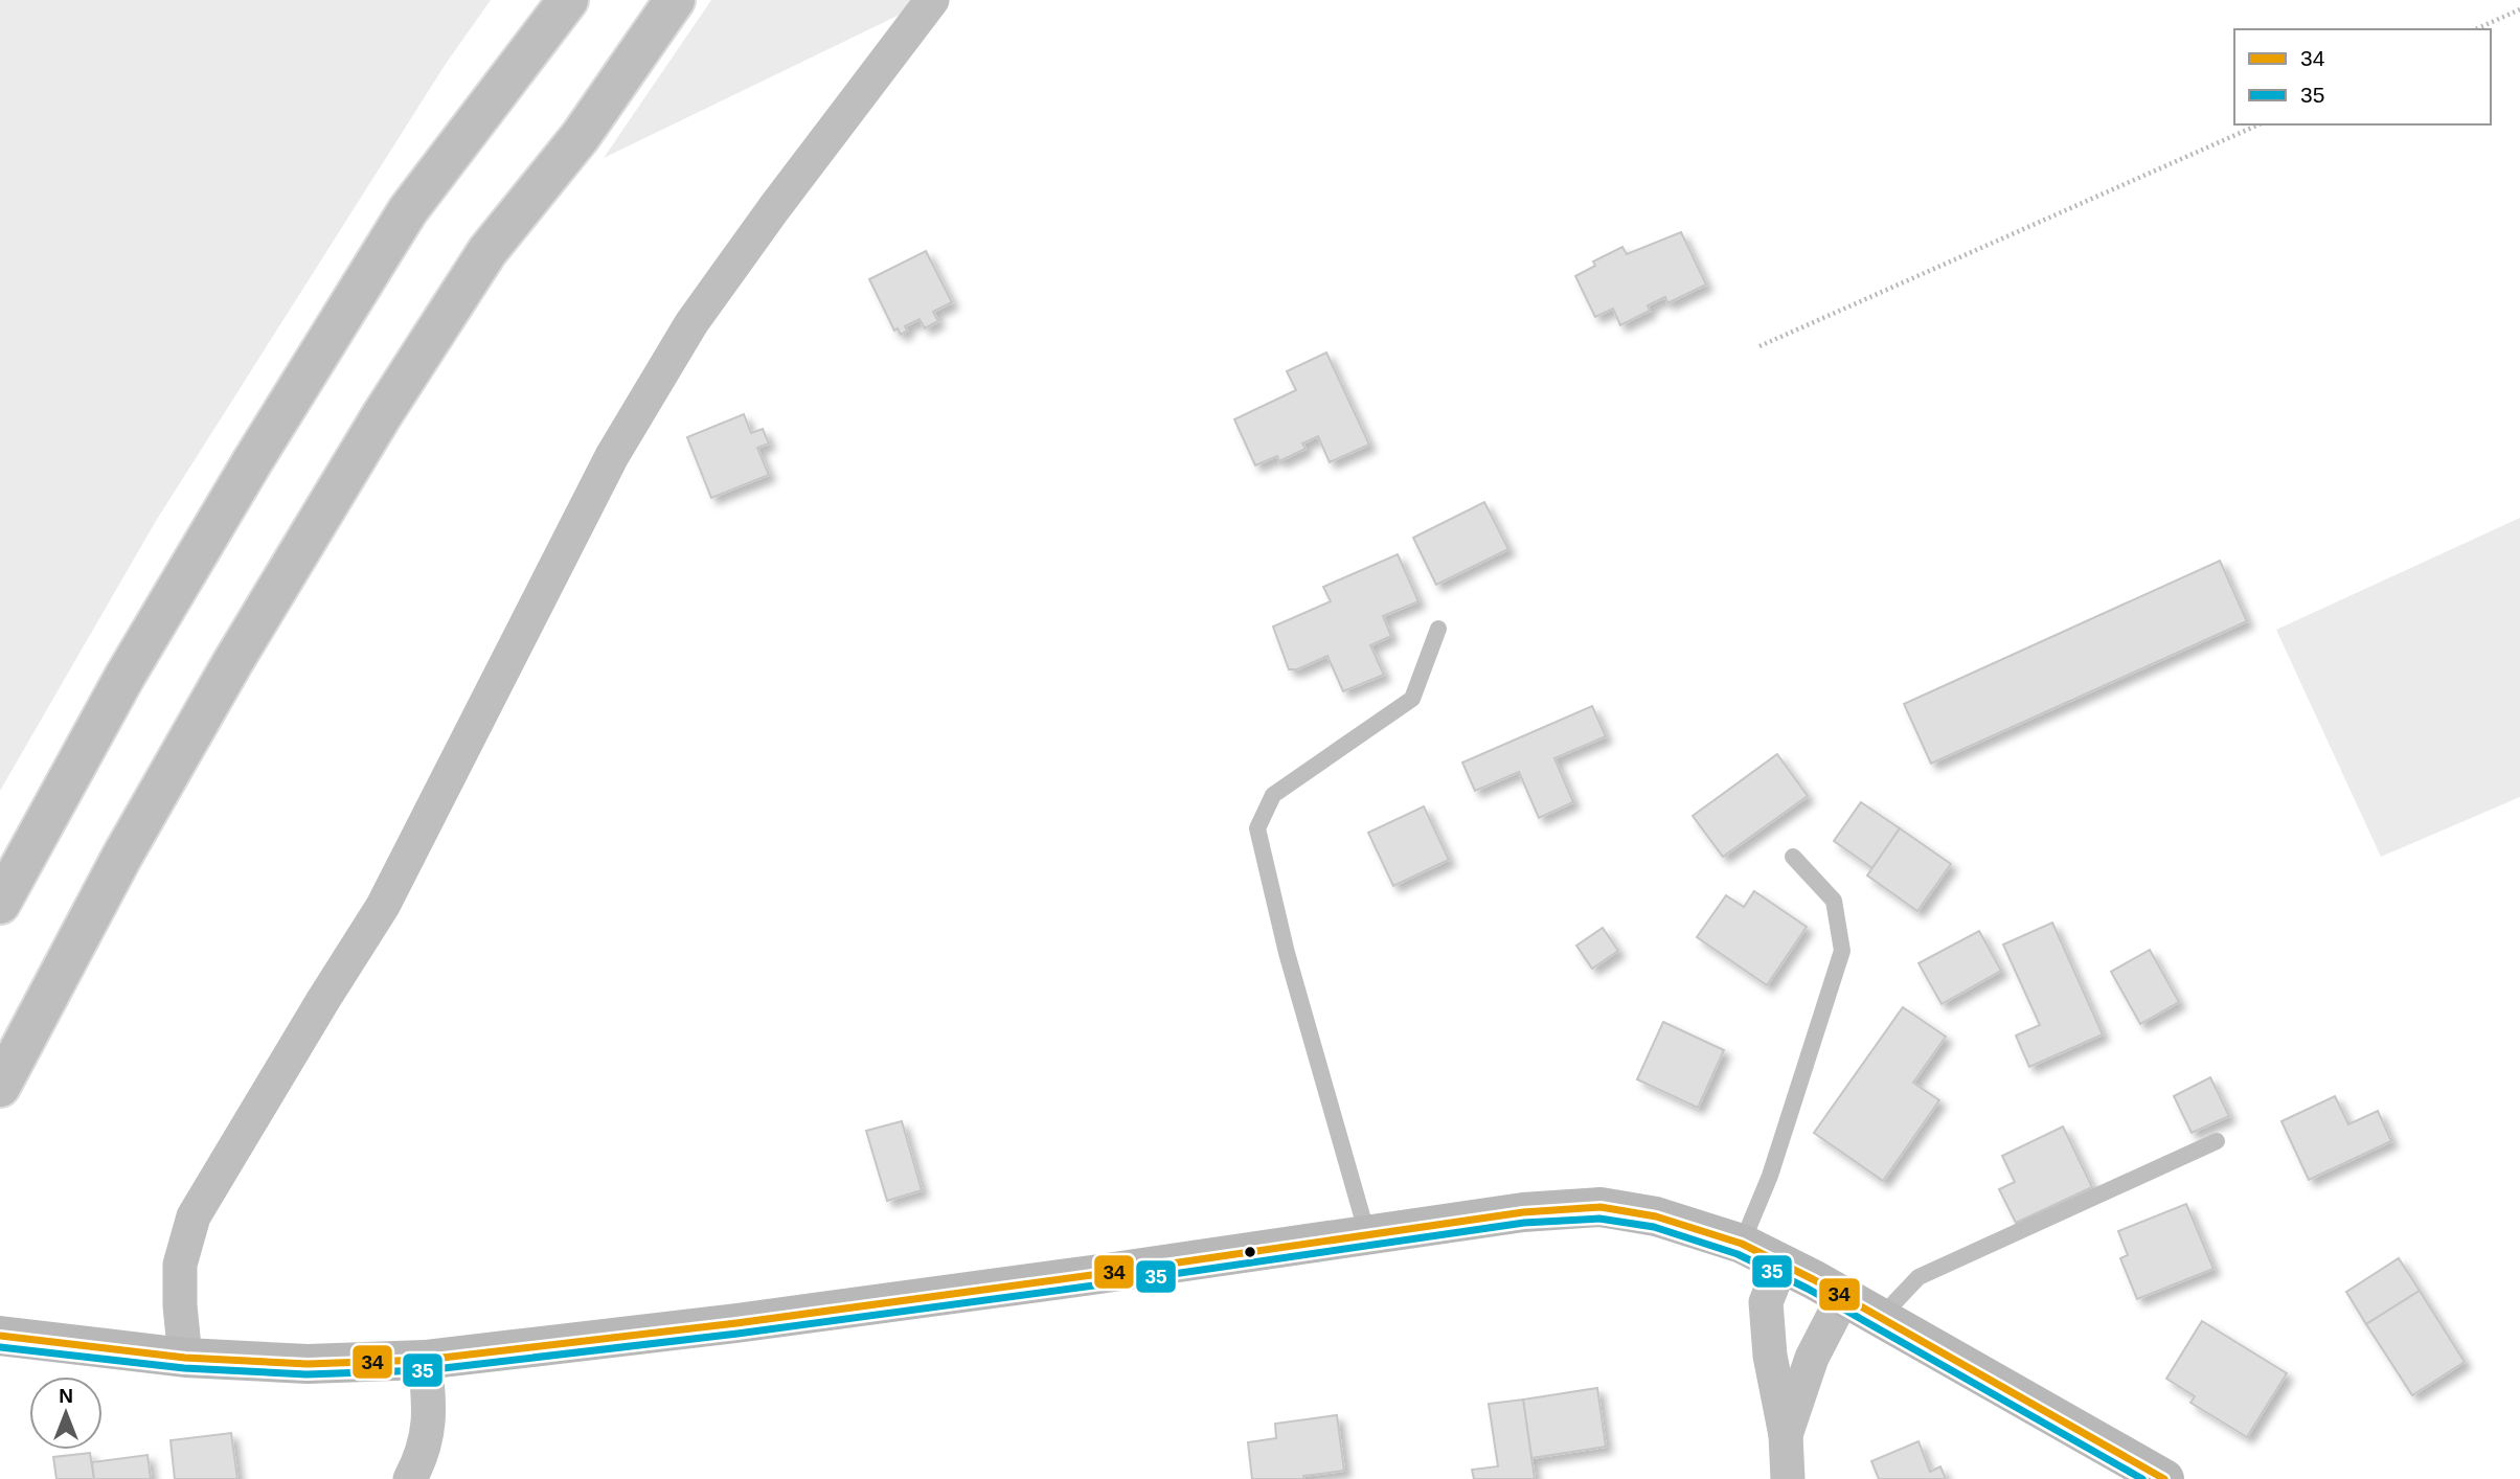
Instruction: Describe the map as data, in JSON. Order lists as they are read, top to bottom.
{
  "lines": ["transit line 34", "transit line 35"],
  "legend": ["34", "35"],
  "north": "top"
}
